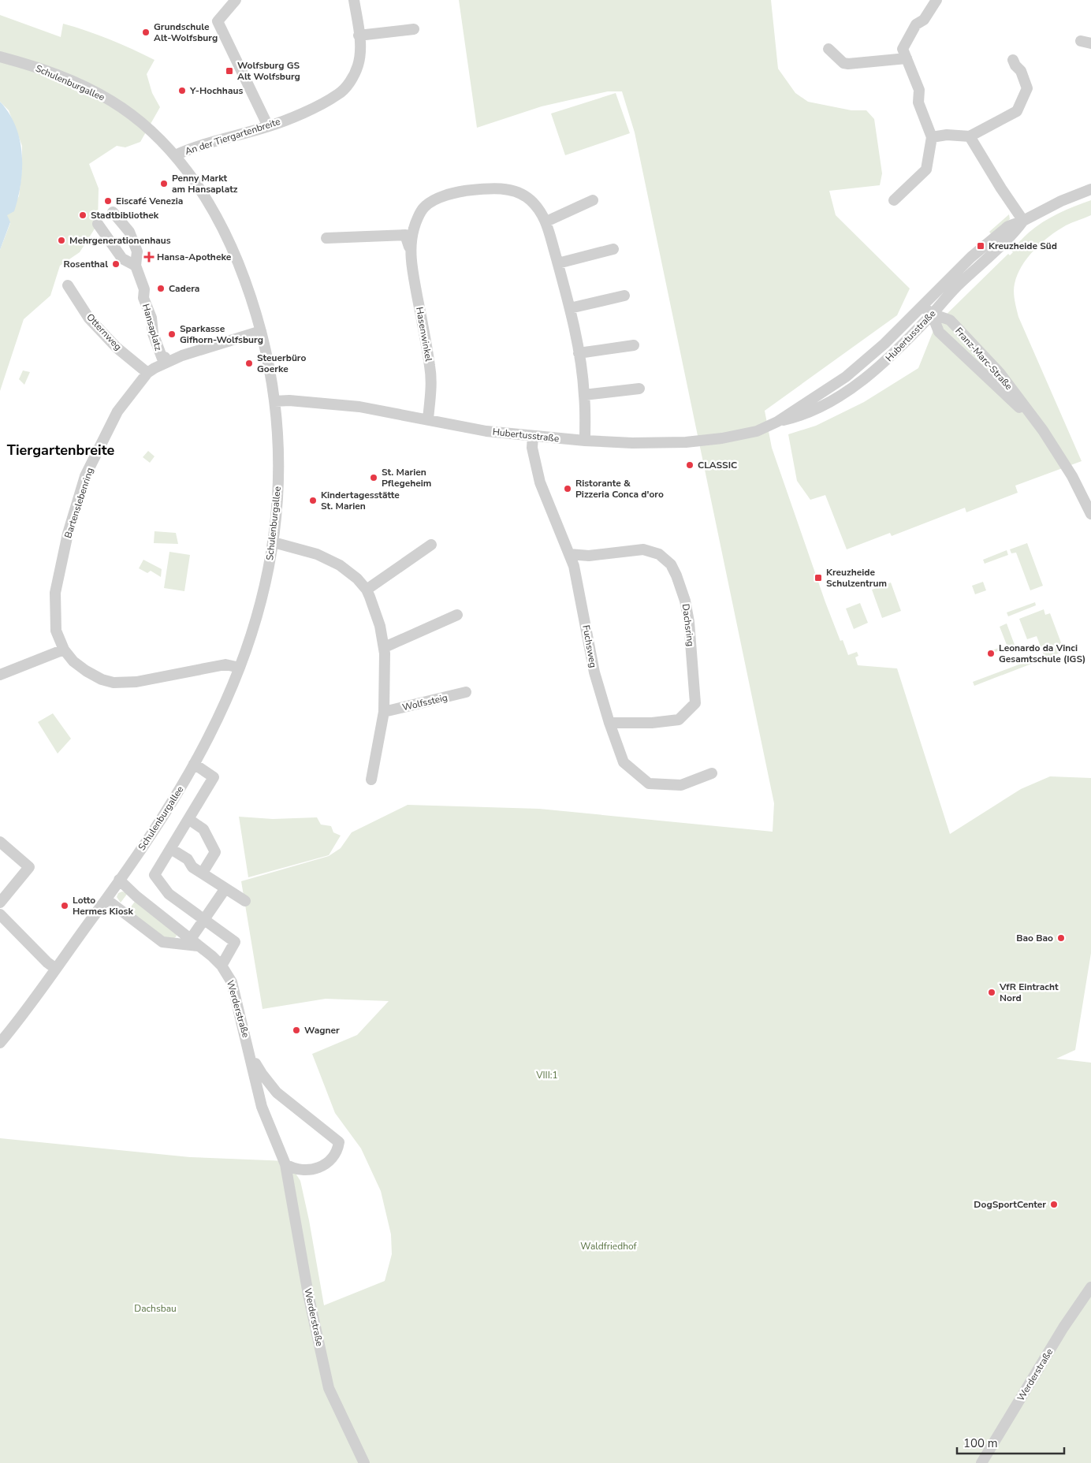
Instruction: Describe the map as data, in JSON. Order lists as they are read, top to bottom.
{
  "streets": {
    "street": [
      "Schulenburgallee",
      "An der Tiergartenbreite",
      "Hansaplatz",
      "Otternweg",
      "Hasenwinkel",
      "Hubertusstraße",
      "Franz-Marc-Straße",
      "Bartenslebenring",
      "Dachsring",
      "Fuchsweg",
      "Wolfssteig",
      "Werderstraße"
    ]
  },
  "crossings": [
    ["Schulenburgallee", "An der Tiergartenbreite"],
    ["Schulenburgallee", "Hubertusstraße"],
    ["Schulenburgallee", "Bartenslebenring"],
    ["Schulenburgallee", "Werderstraße"],
    ["Hansaplatz", "Bartenslebenring"],
    ["Otternweg", "Bartenslebenring"],
    ["Hasenwinkel", "Hubertusstraße"],
    ["Hubertusstraße", "Franz-Marc-Straße"],
    ["Hubertusstraße", "Fuchsweg"],
    ["Dachsring", "Fuchsweg"]
  ],
  "districts": ["Tiergartenbreite"],
  "parks": ["VIII:1", "Waldfriedhof", "Dachsbau"],
  "places": {
    "other": [
      "Grundschule Alt-Wolfsburg",
      "Y-Hochhaus",
      "Penny Markt am Hansaplatz",
      "Eiscafé Venezia",
      "Stadtbibliothek",
      "Mehrgenerationenhaus",
      "Rosenthal",
      "Cadera",
      "Sparkasse Gifhorn-Wolfsburg",
      "Steuerbüro Goerke",
      "CLASSIC",
      "St. Marien Pflegeheim",
      "Ristorante & Pizzeria Conca d'oro",
      "Kindertagesstätte St. Marien",
      "Leonardo da Vinci Gesamtschule (IGS)",
      "Lotto Hermes Kiosk",
      "Bao Bao",
      "VfR Eintracht Nord",
      "Wagner",
      "DogSportCenter"
    ],
    "transit": ["Wolfsburg GS Alt Wolfsburg", "Kreuzheide Süd", "Kreuzheide Schulzentrum"],
    "health": ["Hansa-Apotheke"]
  },
  "scale_bar": "100 m"
}
